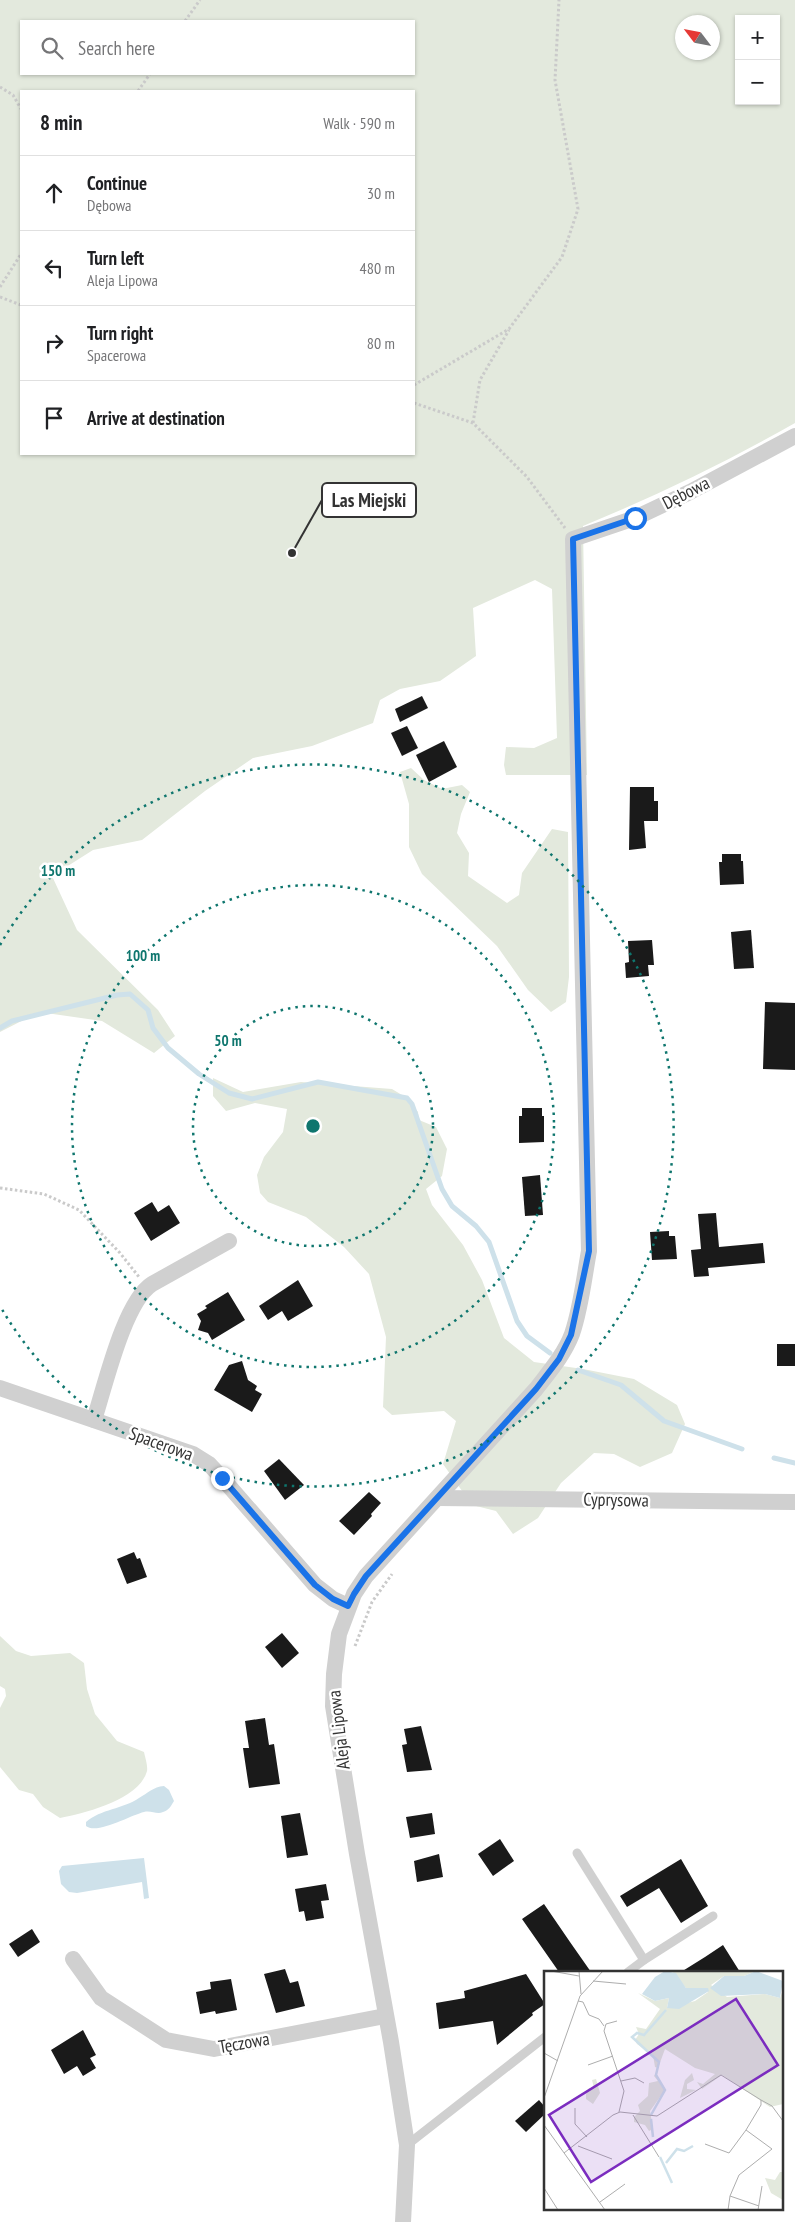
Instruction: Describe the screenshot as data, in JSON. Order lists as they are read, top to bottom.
{
  "streets": {
    "street": [
      "Dębowa",
      "Spacerowa",
      "Cyprysowa",
      "Aleja Lipowa",
      "Tęczowa"
    ]
  },
  "crossings": [
    ["Dębowa", "Aleja Lipowa"],
    ["Spacerowa", "Aleja Lipowa"],
    ["Cyprysowa", "Aleja Lipowa"],
    ["Aleja Lipowa", "Tęczowa"]
  ],
  "places": ["Las Miejski"],
  "north": "top left",
  "page": {
    "map_buttons": ["+", "−"],
    "search": "Search here",
    "heading": ["8 min", "Walk · 590 m"],
    "list": [
      ["Continue", "Dębowa", "30 m"],
      ["Turn left", "Aleja Lipowa", "480 m"],
      ["Turn right", "Spacerowa", "80 m"],
      "Arrive at destination"
    ]
  },
  "rings": ["150 m", "100 m", "50 m"]
}
